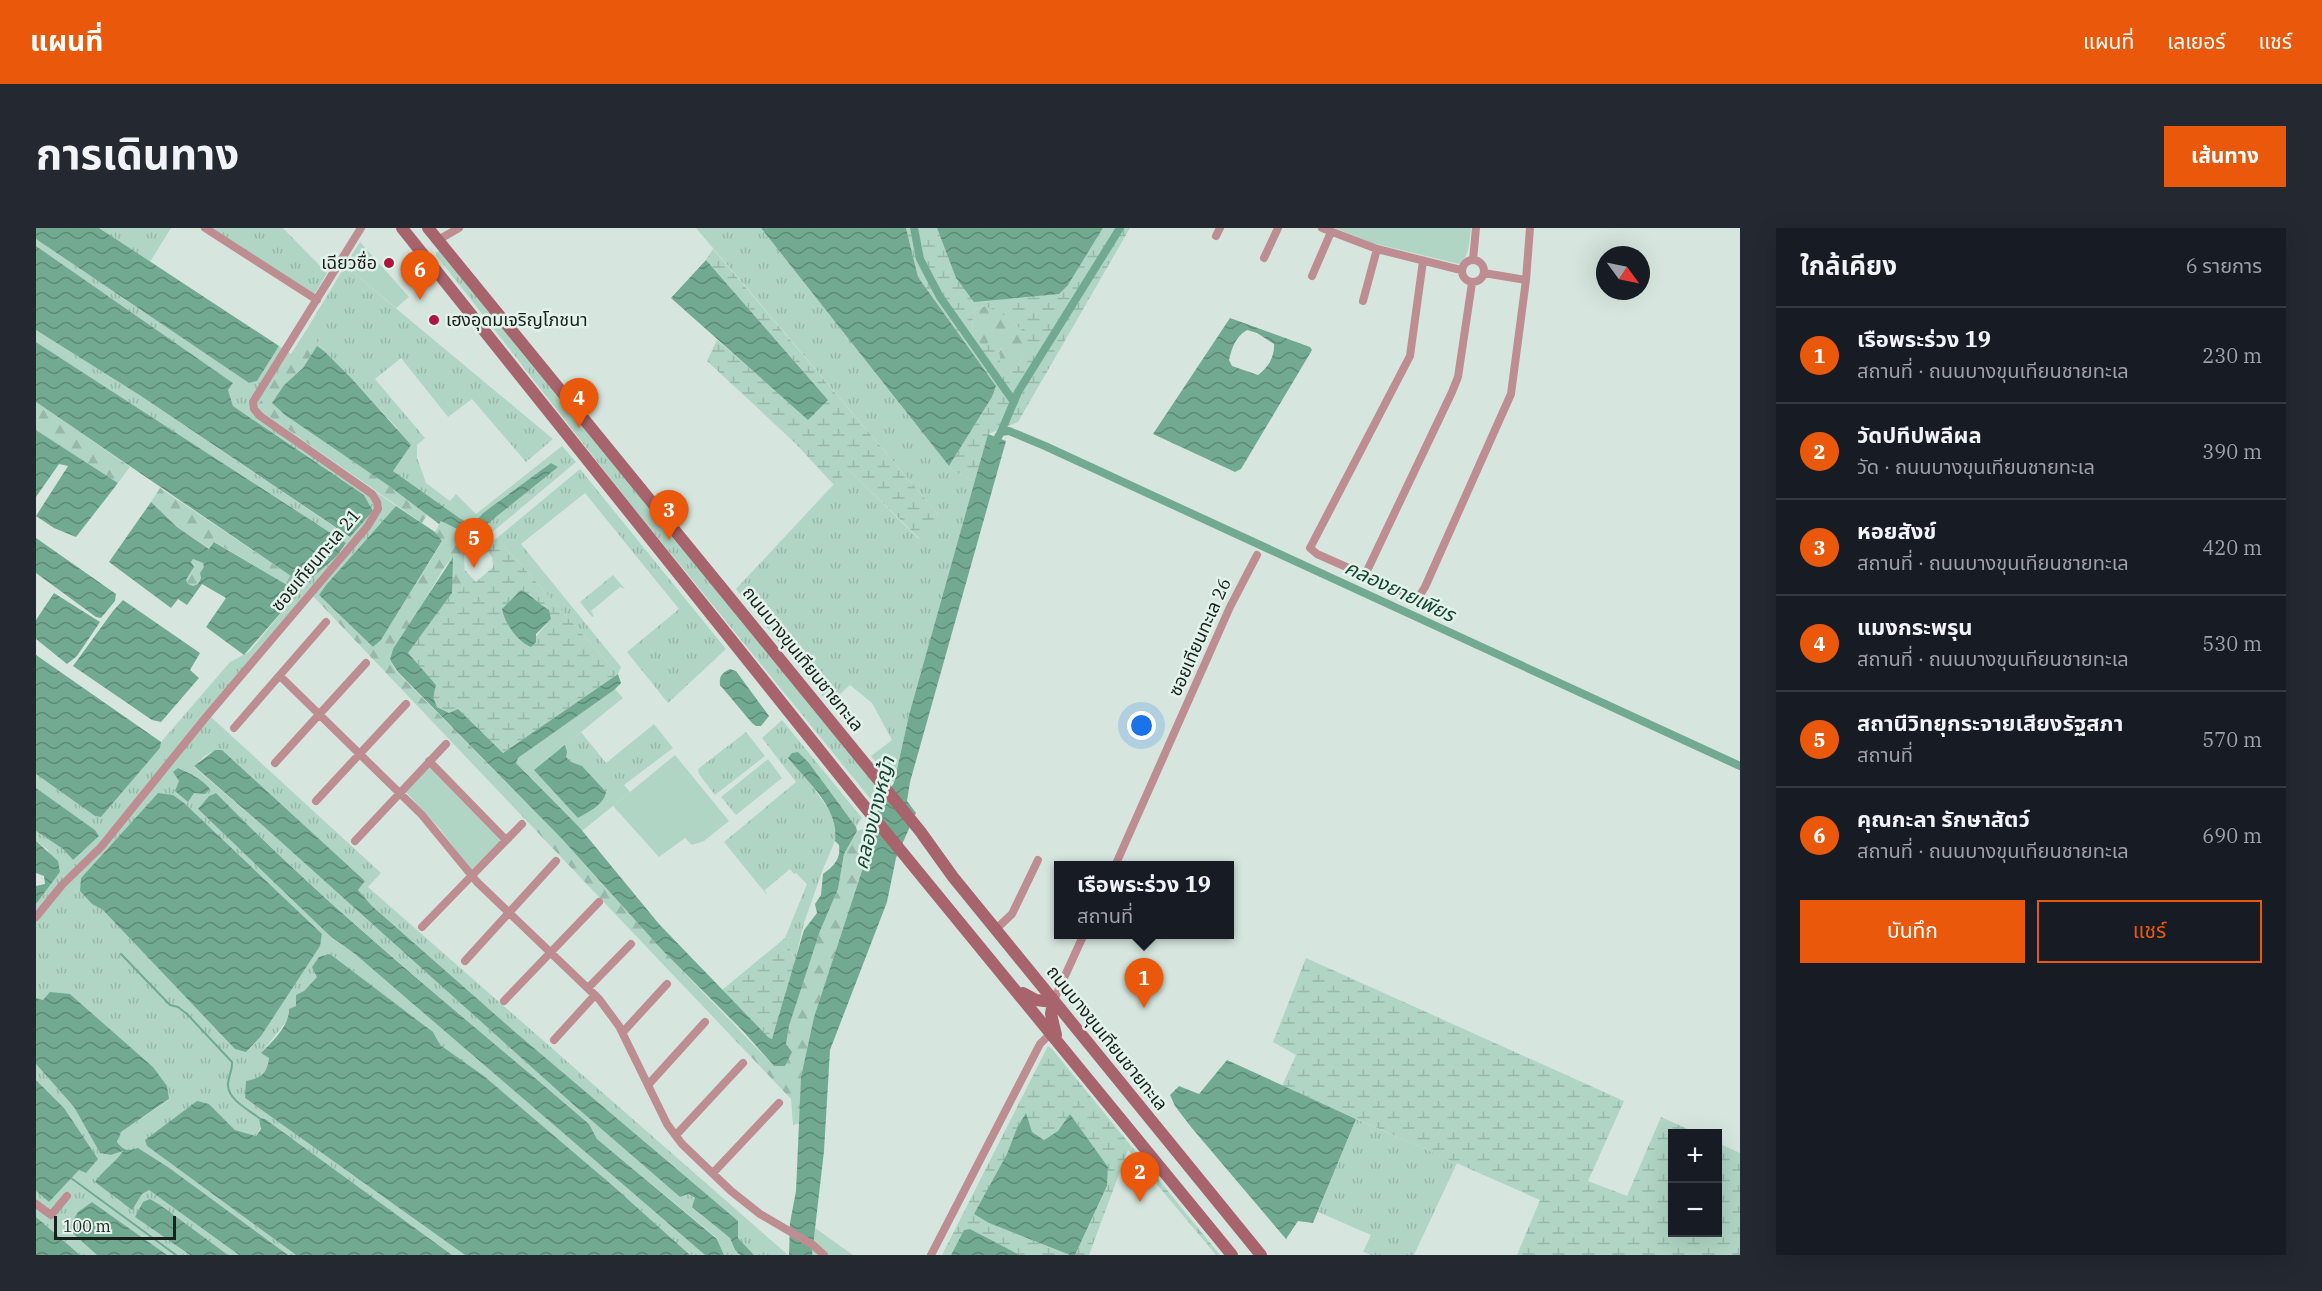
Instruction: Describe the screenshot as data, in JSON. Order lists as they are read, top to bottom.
{
  "streets": {
    "main road": ["ถนนบางขุนเทียนชายทะเล"],
    "street": ["ซอยเทียนทะเล 21", "ซอยเทียนทะเล 26"]
  },
  "water": ["คลองยายเพียร", "คลองบางหญ้า"],
  "places": ["เฉียวซื่อ", "เฮงอุดมเจริญโภชนา"],
  "scale_bar": "100 m",
  "north": "bottom right",
  "page": {
    "header": "แผนที่",
    "nav": ["แผนที่", "เลเยอร์", "แชร์"],
    "title": "การเดินทาง",
    "buttons": [
      "เส้นทาง",
      ["บันทึก", "แชร์"]
    ],
    "heading": ["ใกล้เคียง", "6 รายการ"],
    "pins": [
      "6",
      "4",
      "3",
      "5",
      "1",
      "2"
    ],
    "list": [
      {
        "mark": "1",
        "name": "เรือพระร่วง 19",
        "note": "สถานที่ · ถนนบางขุนเทียนชายทะเล",
        "value": "230 m"
      },
      {
        "mark": "2",
        "name": "วัดปทีปพลีผล",
        "note": "วัด · ถนนบางขุนเทียนชายทะเล",
        "value": "390 m"
      },
      {
        "mark": "3",
        "name": "หอยสังข์",
        "note": "สถานที่ · ถนนบางขุนเทียนชายทะเล",
        "value": "420 m"
      },
      {
        "mark": "4",
        "name": "แมงกระพรุน",
        "note": "สถานที่ · ถนนบางขุนเทียนชายทะเล",
        "value": "530 m"
      },
      {
        "mark": "5",
        "name": "สถานีวิทยุกระจายเสียงรัฐสภา",
        "note": "สถานที่",
        "value": "570 m"
      },
      {
        "mark": "6",
        "name": "คุณกะลา รักษาสัตว์",
        "note": "สถานที่ · ถนนบางขุนเทียนชายทะเล",
        "value": "690 m"
      }
    ],
    "popup": ["เรือพระร่วง 19", "สถานที่"],
    "map_buttons": ["+", "−"],
    "scale": "100 m"
  }
}
